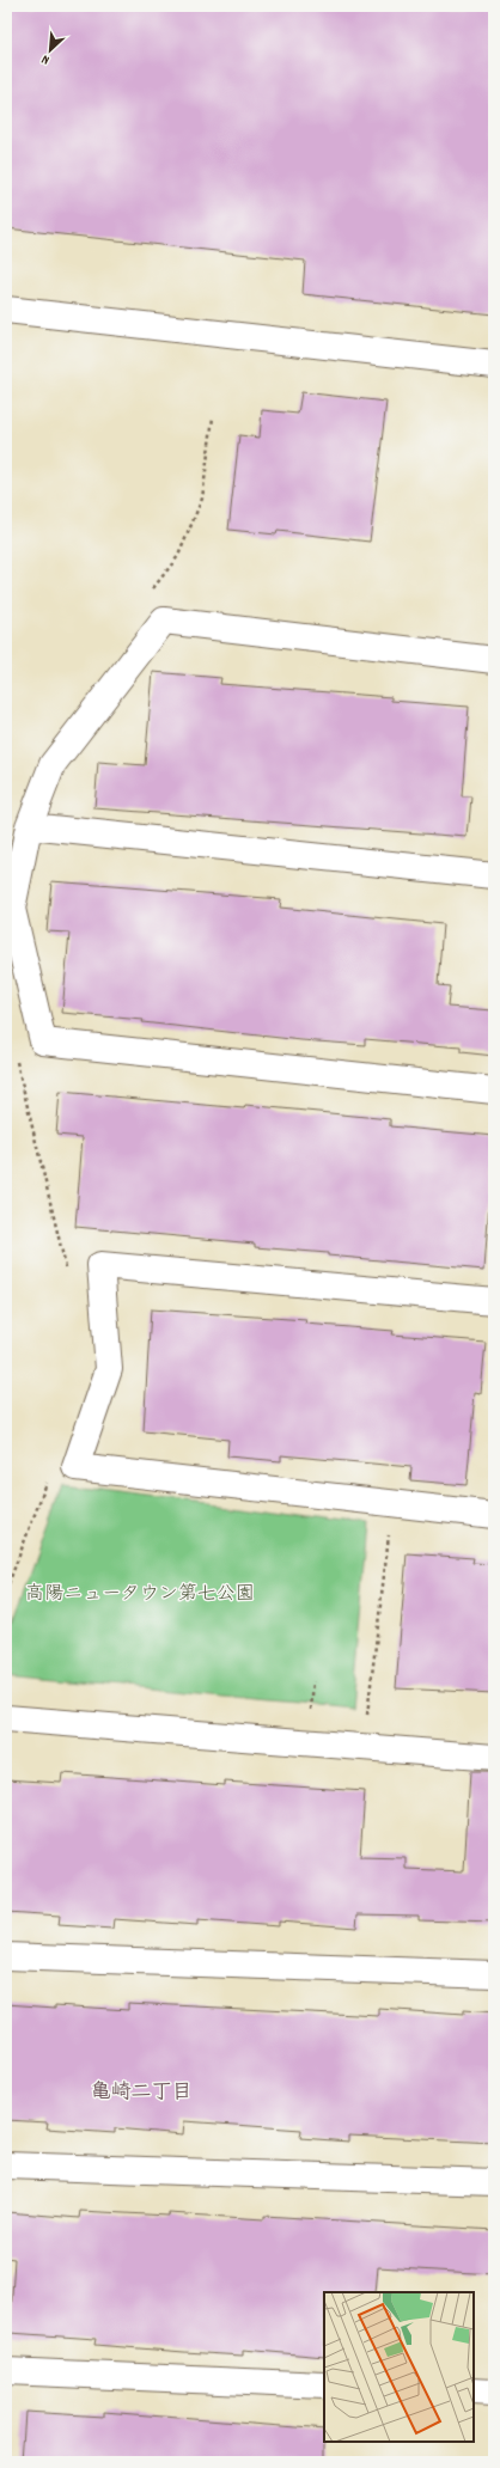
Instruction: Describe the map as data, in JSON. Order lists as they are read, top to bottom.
{
  "districts": ["亀崎二丁目"],
  "parks": ["高陽ニュータウン第七公園"],
  "north": "bottom left"
}
